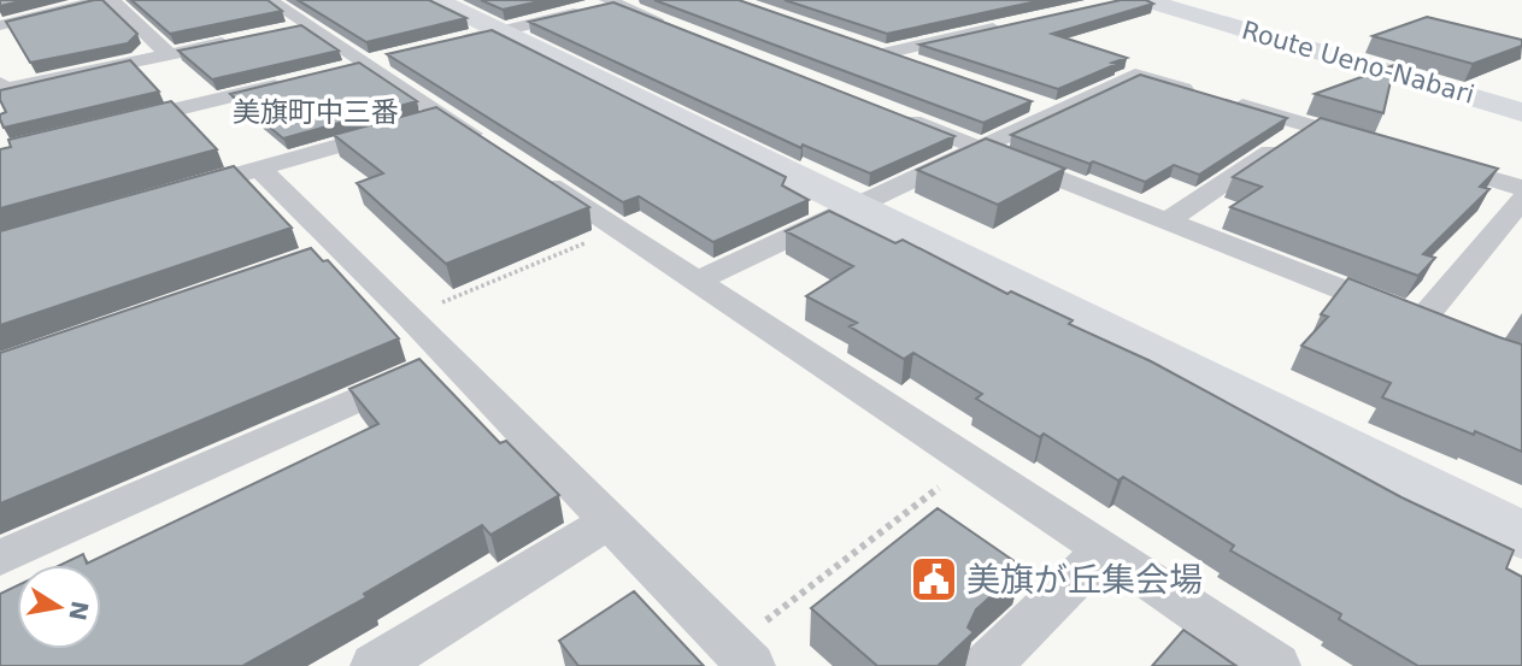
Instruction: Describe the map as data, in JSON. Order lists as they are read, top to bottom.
{
  "streets": {
    "street": ["Route Ueno-Nabari"]
  },
  "districts": ["美旗町中三番"],
  "places": {
    "public building": ["美旗が丘集会場"]
  },
  "north": "right"
}
